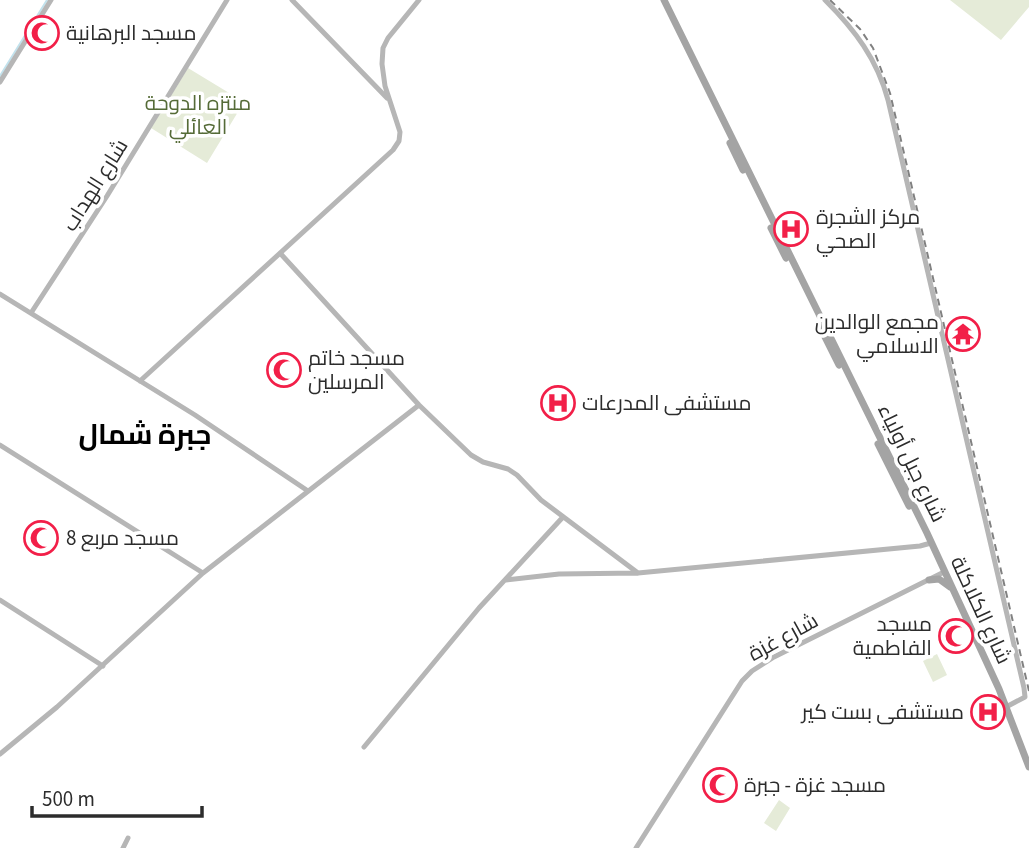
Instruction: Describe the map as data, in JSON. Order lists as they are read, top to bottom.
{
  "streets": {
    "main road": ["شارع جبل أولياء", "شارع الكلاكلة"],
    "street": ["شارع الهداب", "شارع غزة"]
  },
  "crossings": [
    ["شارع جبل أولياء", "شارع الكلاكلة"],
    ["شارع الكلاكلة", "شارع غزة"]
  ],
  "districts": ["جبرة شمال"],
  "parks": ["منتزه الدوحة العائلي"],
  "places": {
    "mosque": [
      "مسجد البرهانية",
      "مسجد خاتم المرسلين",
      "مسجد مربع 8",
      "مسجد الفاطمية",
      "مسجد غزة - جبرة"
    ],
    "hospital": ["مركز الشجرة الصحي", "مستشفى المدرعات", "مستشفى بست كير"],
    "temple": ["مجمع الوالدين الاسلامي"]
  },
  "scale_bar": "500 m"
}
